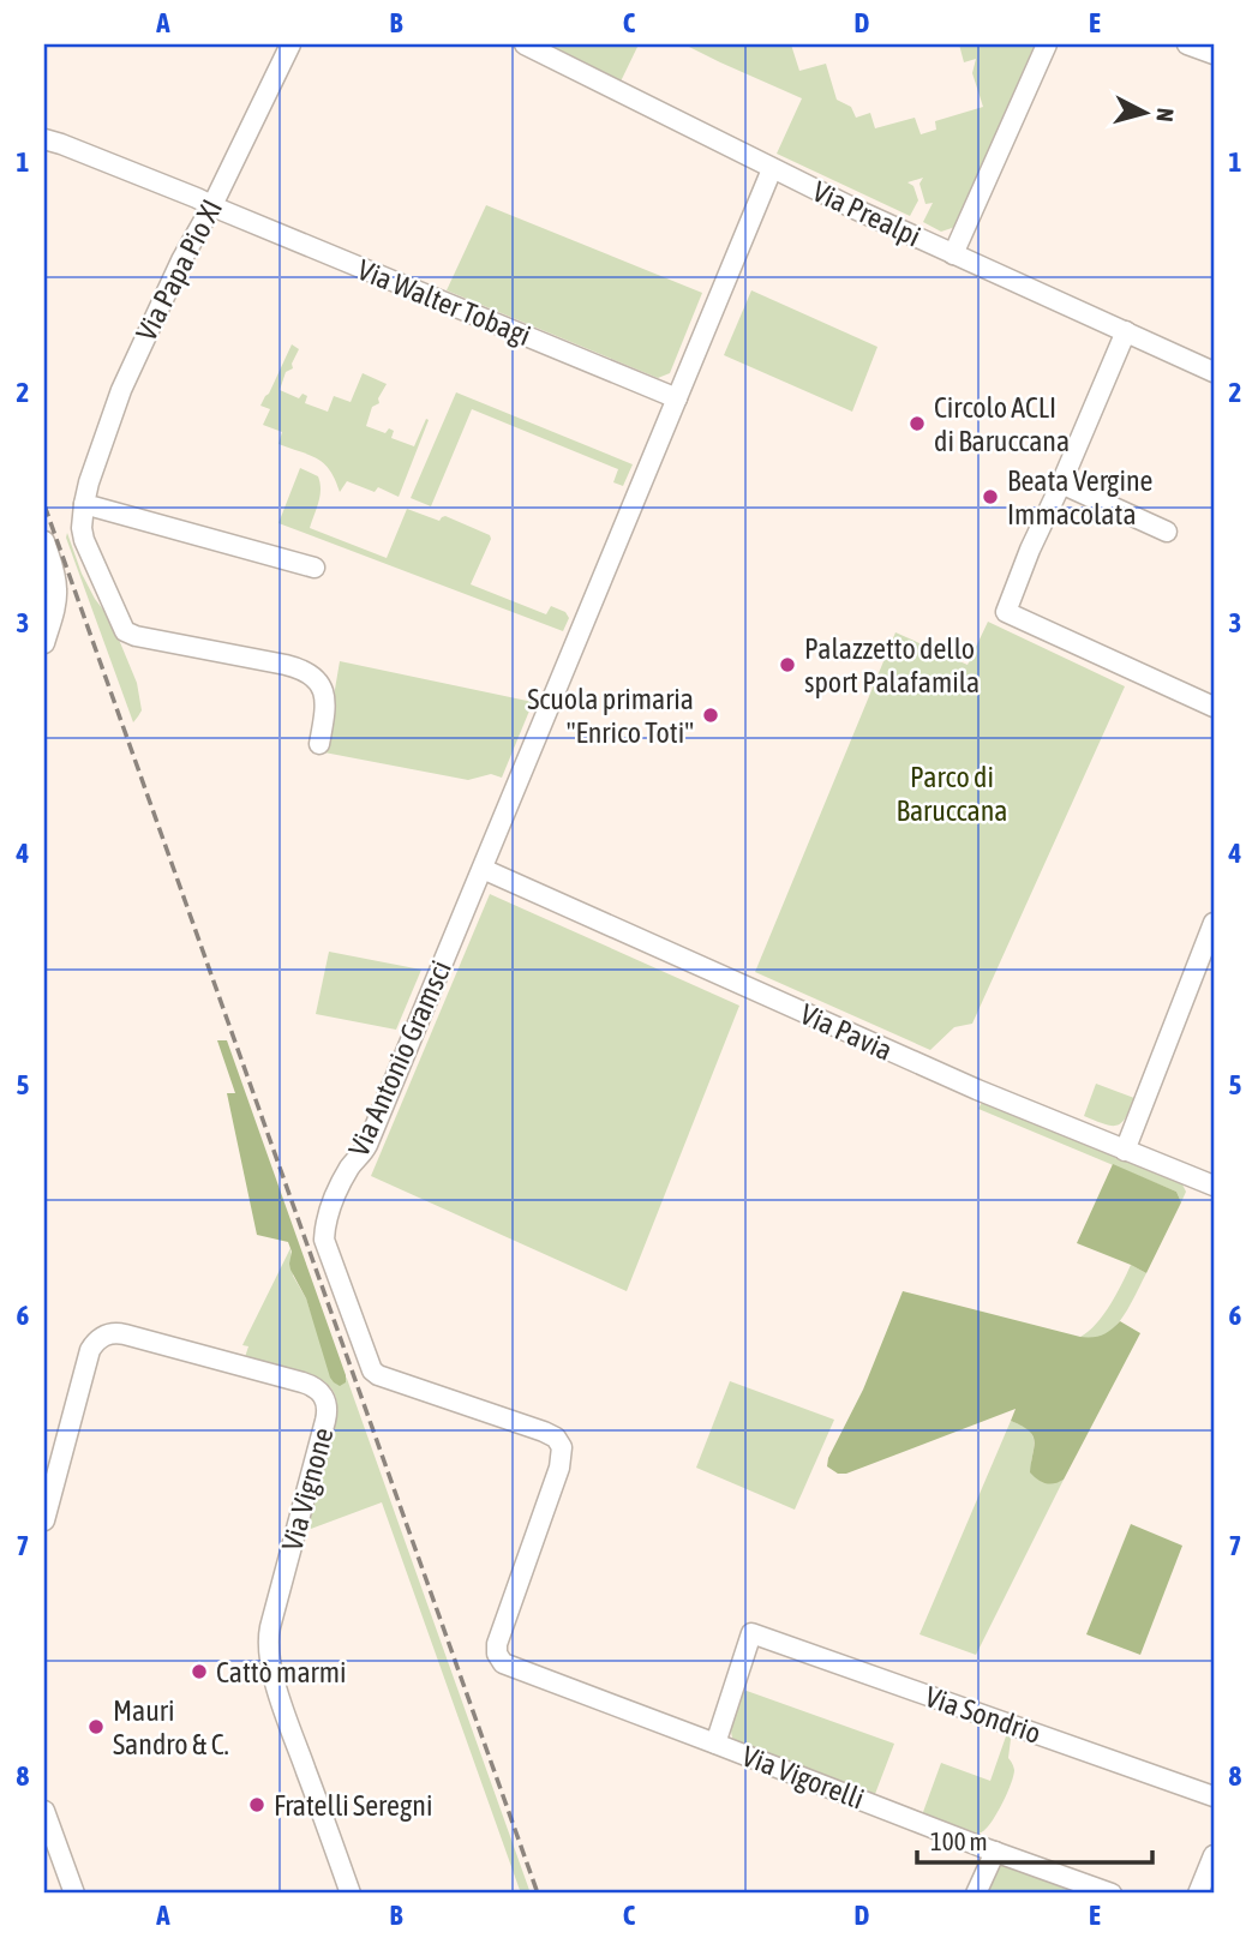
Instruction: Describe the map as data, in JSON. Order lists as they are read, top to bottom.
{
  "streets": {
    "street": [
      "Via Prealpi",
      "Via Papa Pio XI",
      "Via Walter Tobagi",
      "Via Pavia",
      "Via Antonio Gramsci",
      "Via Vignone",
      "Via Sondrio",
      "Via Vigorelli"
    ]
  },
  "crossings": [
    ["Via Prealpi", "Via Antonio Gramsci"],
    ["Via Papa Pio XI", "Via Walter Tobagi"],
    ["Via Walter Tobagi", "Via Antonio Gramsci"],
    ["Via Pavia", "Via Antonio Gramsci"],
    ["Via Antonio Gramsci", "Via Vigorelli"],
    ["Via Sondrio", "Via Vigorelli"]
  ],
  "parks": ["Parco di Baruccana"],
  "places": [
    "Circolo ACLI di Baruccana",
    "Beata Vergine Immacolata",
    "Palazzetto dello sport Palafamila",
    "Scuola primaria \"Enrico Toti\"",
    "Cattò marmi",
    "Mauri Sandro & C.",
    "Fratelli Seregni"
  ],
  "scale_bar": "100 m",
  "north": "right",
  "grid": {
    "columns": [
      "A",
      "B",
      "C",
      "D",
      "E"
    ],
    "rows": [
      "1",
      "2",
      "3",
      "4",
      "5",
      "6",
      "7",
      "8"
    ]
  }
}
